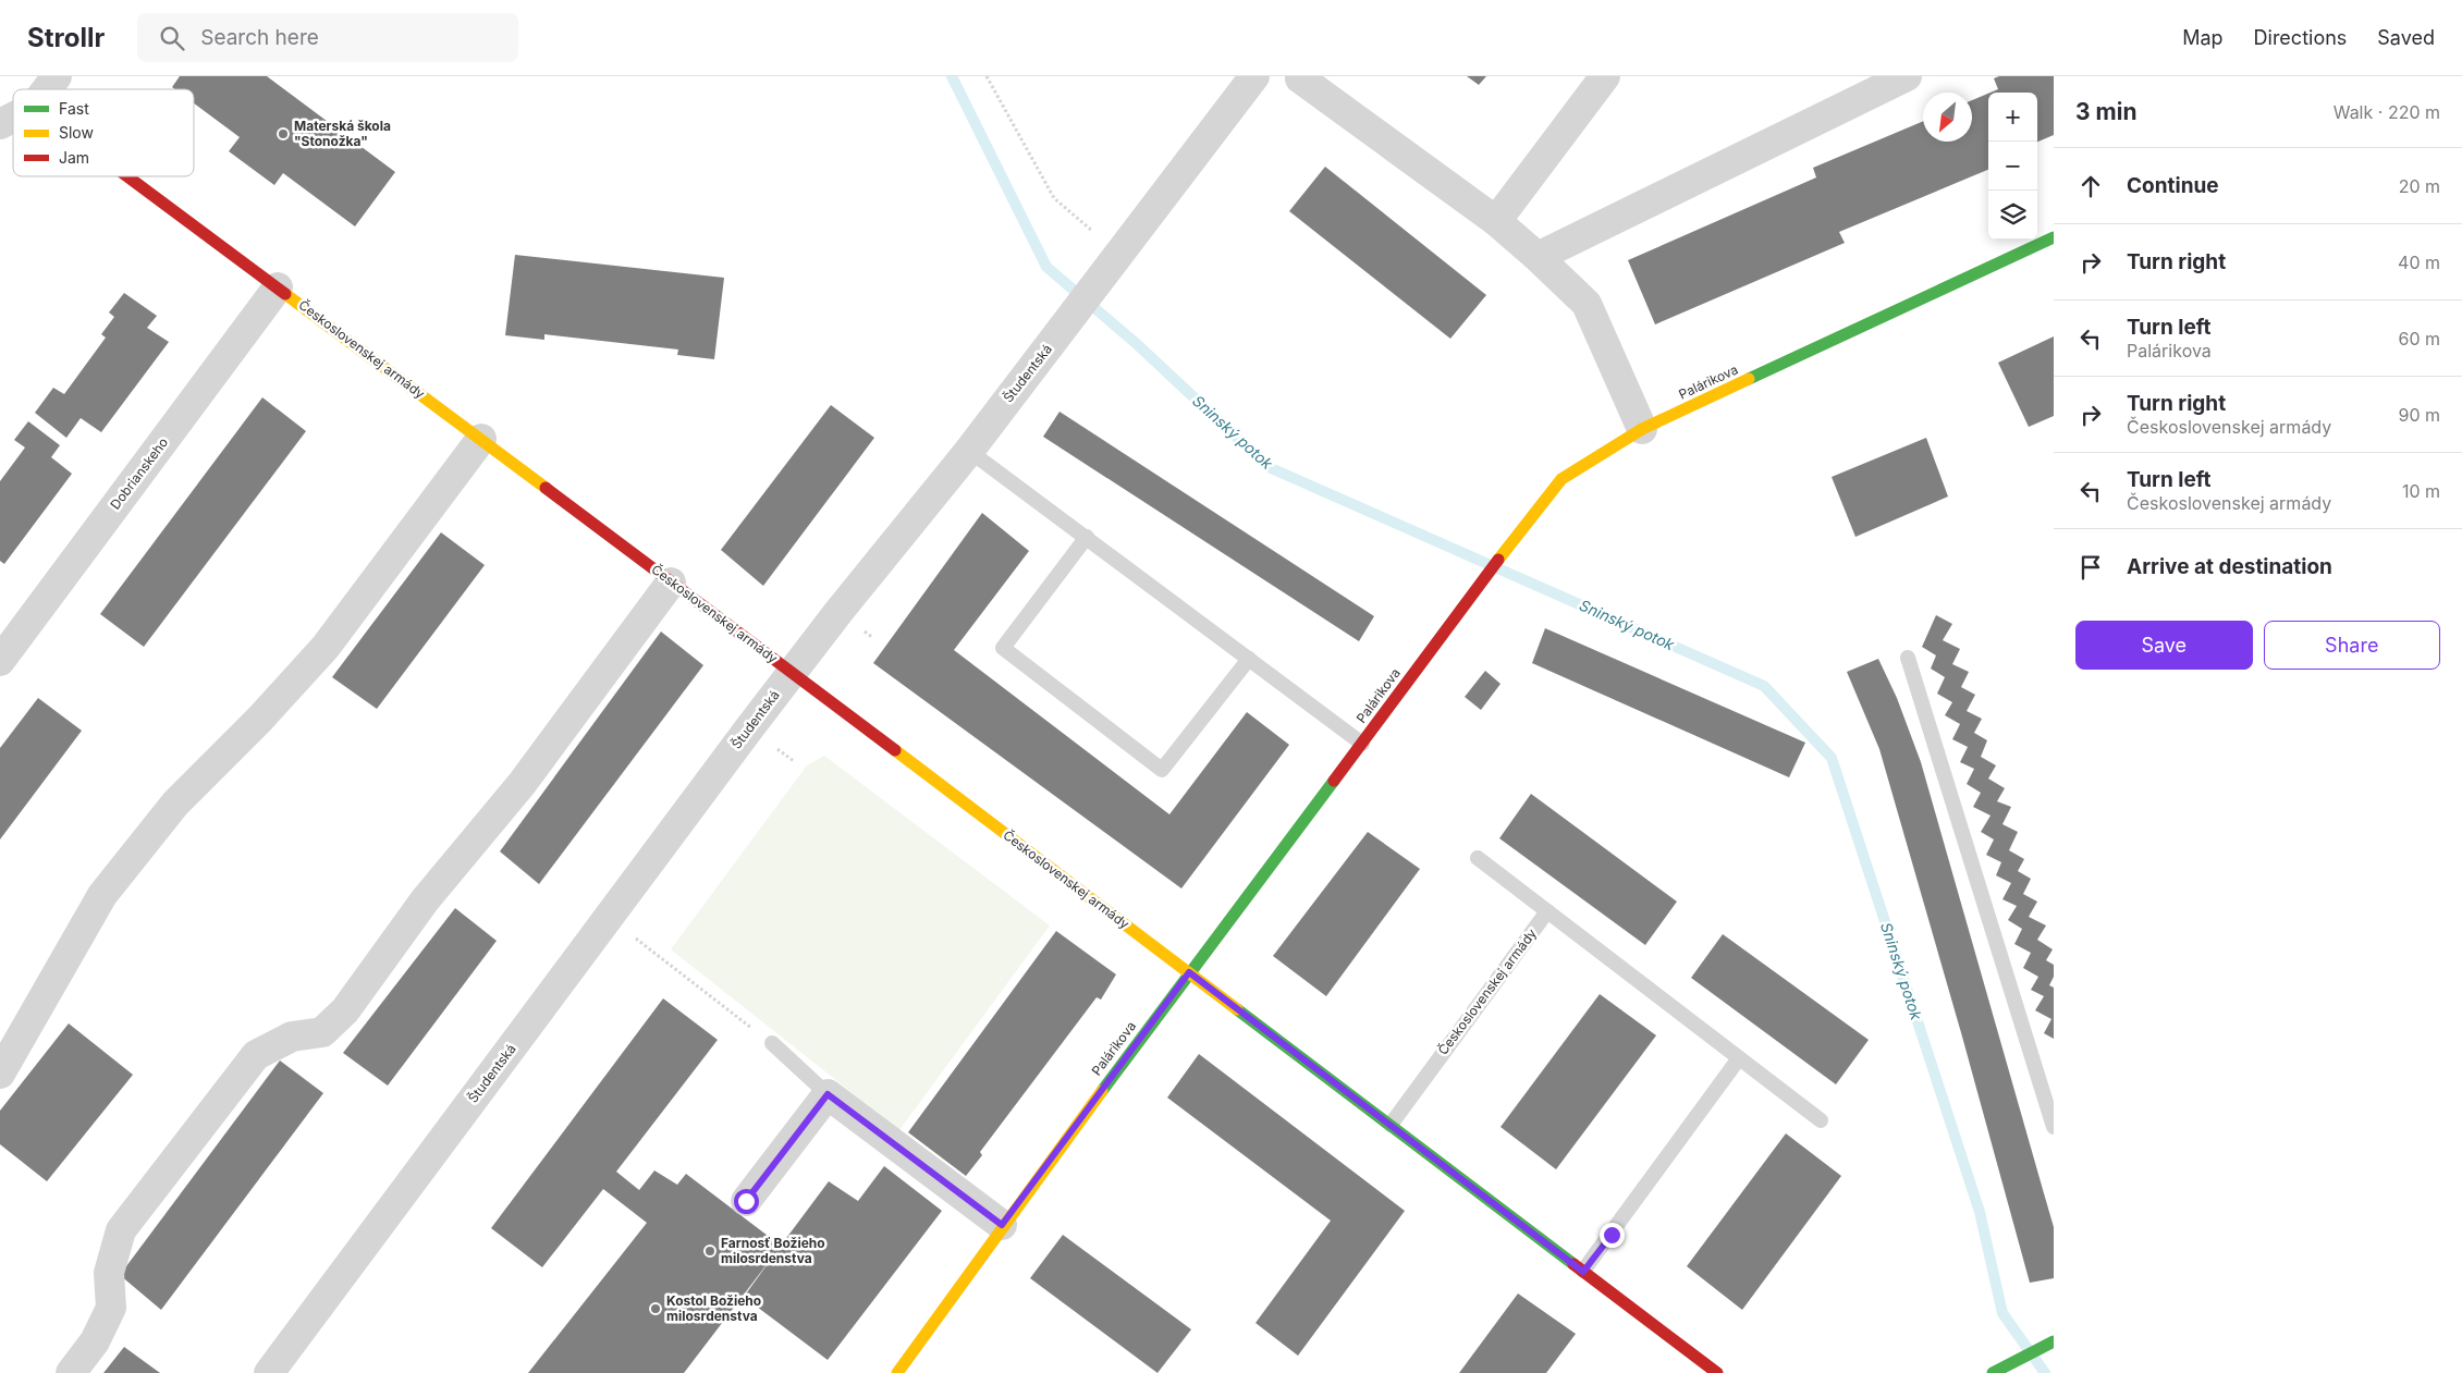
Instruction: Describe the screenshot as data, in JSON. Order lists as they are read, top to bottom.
{
  "streets": {
    "street": [
      "Československej armády",
      "Študentská",
      "Palárikova",
      "Dobrianskeho"
    ]
  },
  "crossings": [
    ["Československej armády", "Študentská"],
    ["Československej armády", "Palárikova"],
    ["Československej armády", "Dobrianskeho"]
  ],
  "water": ["Sninský potok"],
  "places": ["Materská škola \"Stonožka\"", "Farnosť Božieho milosrdenstva", "Kostol Božieho milosrdenstva"],
  "legend": ["Fast", "Slow", "Jam"],
  "north": "bottom left",
  "page": {
    "header": "Strollr",
    "search": "Search here",
    "nav": ["Map", "Directions", "Saved"],
    "heading": ["3 min", "Walk · 220 m"],
    "map_buttons": ["+", "−"],
    "list": [
      ["Continue", "20 m"],
      ["Turn right", "40 m"],
      ["Turn left", "Palárikova", "60 m"],
      ["Turn right", "Československej armády", "90 m"],
      ["Turn left", "Československej armády", "10 m"],
      "Arrive at destination"
    ],
    "buttons": ["Save", "Share"]
  }
}
